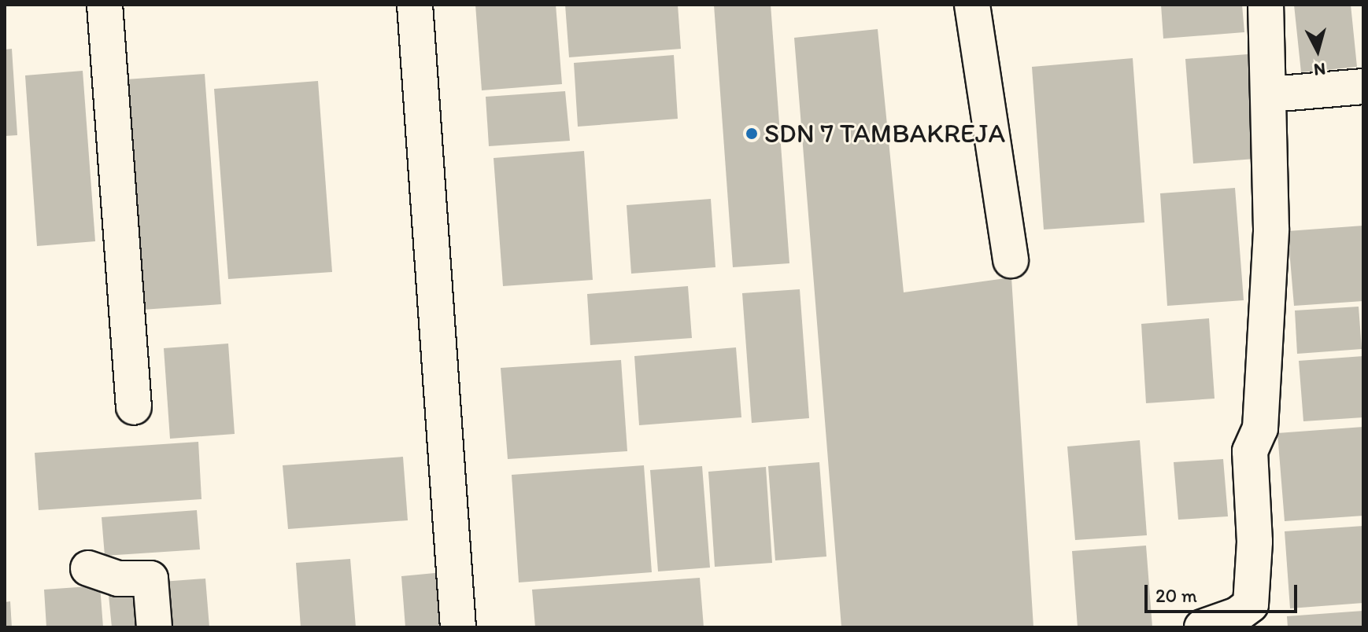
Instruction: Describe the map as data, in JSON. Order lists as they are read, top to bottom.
{
  "places": ["SDN 7 TAMBAKREJA"],
  "scale_bar": "20 m",
  "north": "bottom"
}
